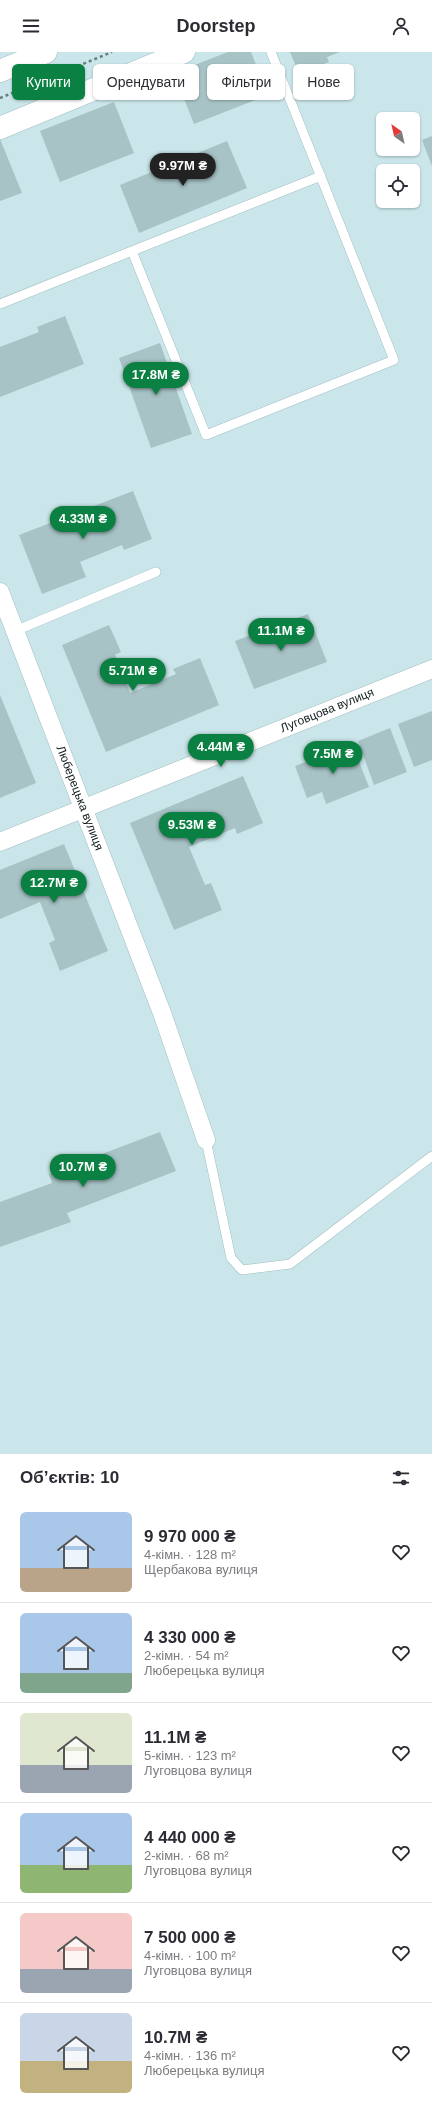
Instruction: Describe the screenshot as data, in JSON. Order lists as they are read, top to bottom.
{
  "streets": {
    "street": ["Луговцова вулиця", "Люберецька вулиця"]
  },
  "crossings": [
    ["Луговцова вулиця", "Люберецька вулиця"]
  ],
  "north": "top left",
  "page": {
    "header": "Doorstep",
    "chip": [
      "Купити",
      "Орендувати",
      "Фільтри",
      "Нове"
    ],
    "price": [
      "9.97M ₴",
      "17.8M ₴",
      "4.33M ₴",
      "11.1M ₴",
      "5.71M ₴",
      "4.44M ₴",
      "7.5M ₴",
      "9.53M ₴",
      "12.7M ₴",
      "10.7M ₴"
    ],
    "heading": "Об’єктів: 10",
    "list": [
      {
        "name": "9 970 000 ₴",
        "note": "4-кімн. · 128 m² · Щербакова вулиця"
      },
      {
        "name": "4 330 000 ₴",
        "note": "2-кімн. · 54 m² · Люберецька вулиця"
      },
      {
        "name": "11.1M ₴",
        "note": "5-кімн. · 123 m² · Луговцова вулиця"
      },
      {
        "name": "4 440 000 ₴",
        "note": "2-кімн. · 68 m² · Луговцова вулиця"
      },
      {
        "name": "7 500 000 ₴",
        "note": "4-кімн. · 100 m² · Луговцова вулиця"
      },
      {
        "name": "10.7M ₴",
        "note": "4-кімн. · 136 m² · Люберецька вулиця"
      }
    ]
  }
}
